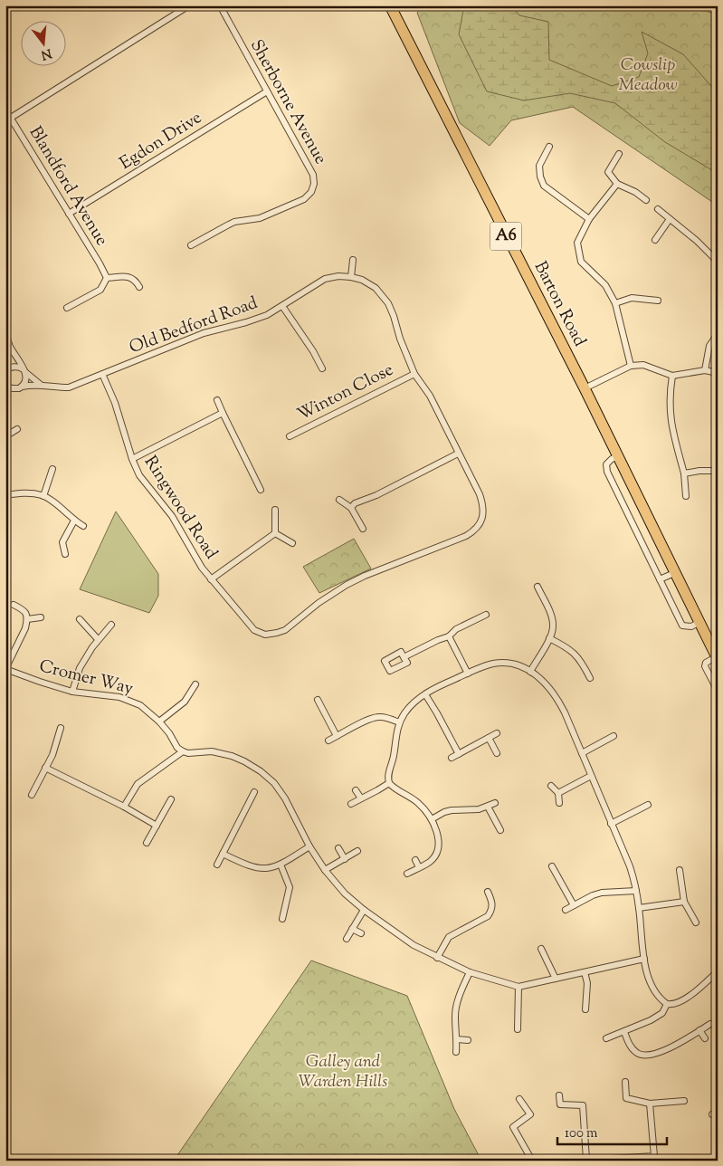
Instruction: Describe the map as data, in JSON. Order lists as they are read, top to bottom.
{
  "streets": {
    "highway": ["A6", "Barton Road"],
    "street": [
      "Sherborne Avenue",
      "Egdon Drive",
      "Blandford Avenue",
      "Old Bedford Road",
      "Winton Close",
      "Ringwood Road",
      "Cromer Way"
    ]
  },
  "crossings": [
    ["Sherborne Avenue", "Egdon Drive"],
    ["Egdon Drive", "Blandford Avenue"],
    ["Old Bedford Road", "Winton Close"],
    ["Old Bedford Road", "Ringwood Road"]
  ],
  "parks": ["Cowslip Meadow", "Galley and Warden Hills"],
  "scale_bar": "100 m",
  "north": "bottom"
}
